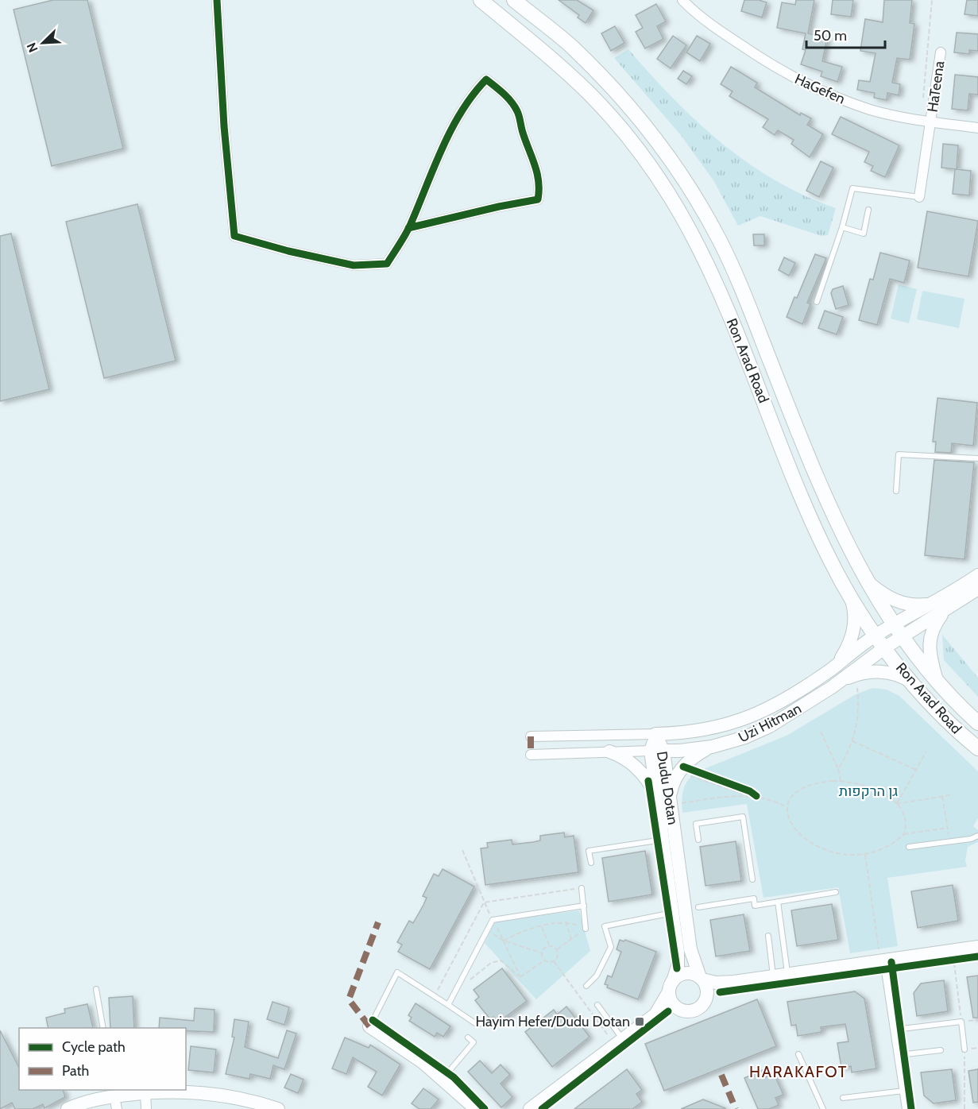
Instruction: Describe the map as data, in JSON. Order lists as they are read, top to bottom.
{
  "streets": {
    "main road": ["Ron Arad Road"],
    "street": [
      "HaTeena",
      "HaGefen",
      "Uzi Hitman",
      "Dudu Dotan"
    ]
  },
  "crossings": [
    ["HaTeena", "HaGefen"],
    ["Ron Arad Road", "Uzi Hitman"],
    ["Uzi Hitman", "Dudu Dotan"]
  ],
  "districts": ["HARAKAFOT"],
  "parks": ["גן הרקפות"],
  "places": {
    "transit": ["Hayim Hefer/Dudu Dotan"]
  },
  "legend": ["Cycle path", "Path"],
  "scale_bar": "50 m",
  "north": "bottom left"
}
